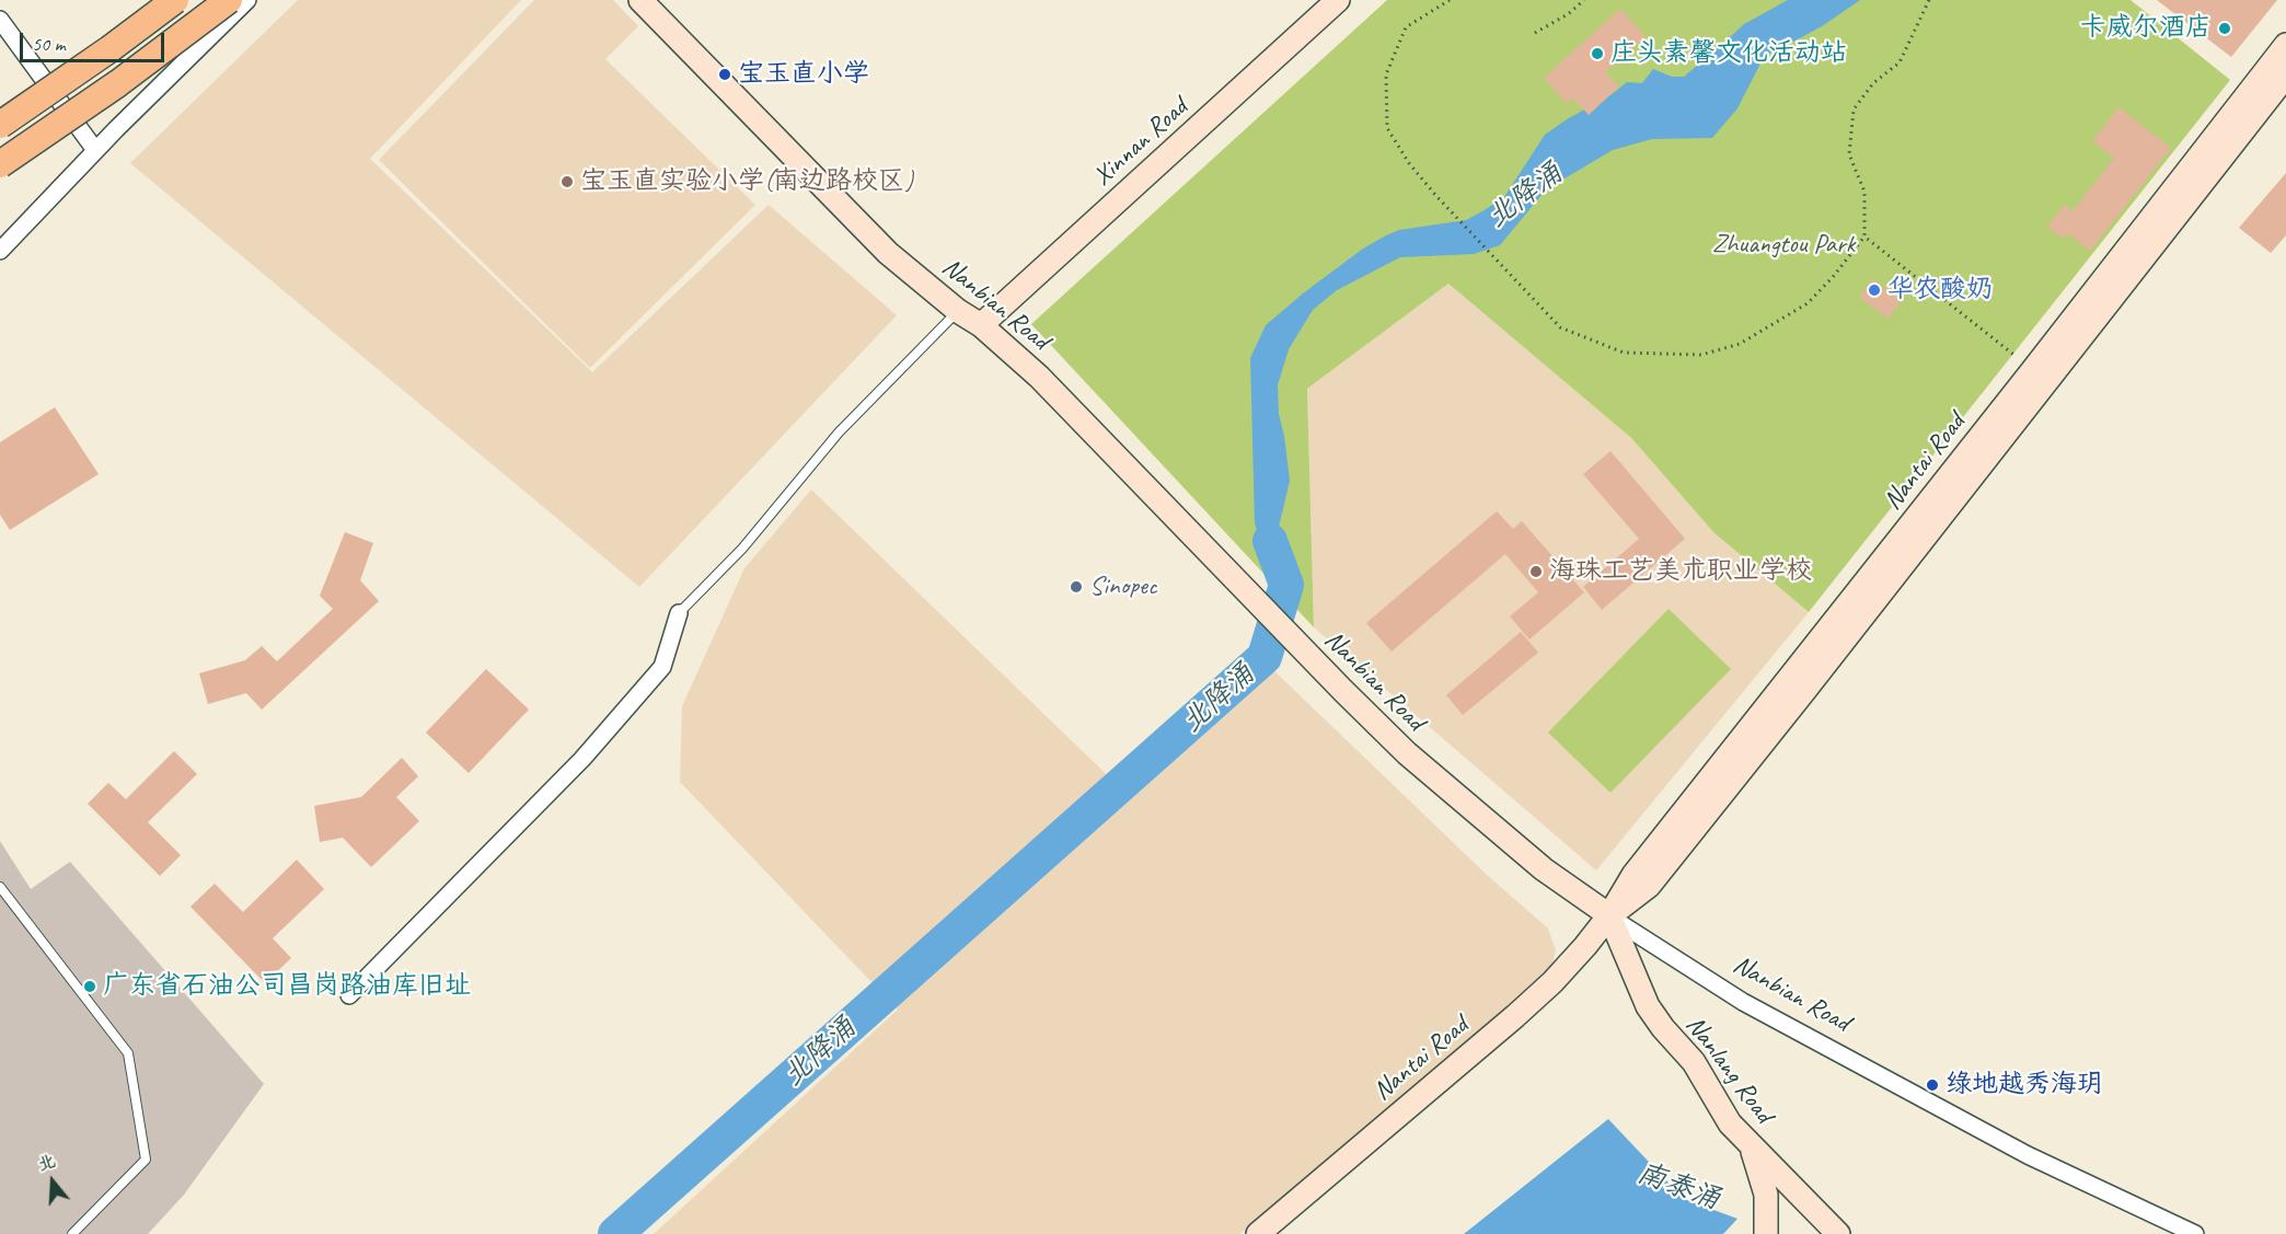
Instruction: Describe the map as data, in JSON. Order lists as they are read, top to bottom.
{
  "streets": {
    "street": [
      "Xinnan Road",
      "Nanbian Road",
      "Nantai Road",
      "Nanlang Road"
    ]
  },
  "crossings": [
    ["Xinnan Road", "Nanbian Road"],
    ["Nanbian Road", "Nantai Road"],
    ["Nanbian Road", "Nanlang Road"],
    ["Nantai Road", "Nanlang Road"]
  ],
  "water": ["北降涌", "南泰涌"],
  "parks": ["Zhuangtou Park"],
  "places": [
    "卡威尔酒店",
    "庄头素馨文化活动站",
    "宝玉直小学",
    "宝玉直实验小学(南边路校区)",
    "华农酸奶",
    "海珠工艺美术职业学校",
    "Sinopec",
    "广东省石油公司昌岗路油库旧址",
    "绿地越秀海玥"
  ],
  "scale_bar": "50 m",
  "north": "top"
}
